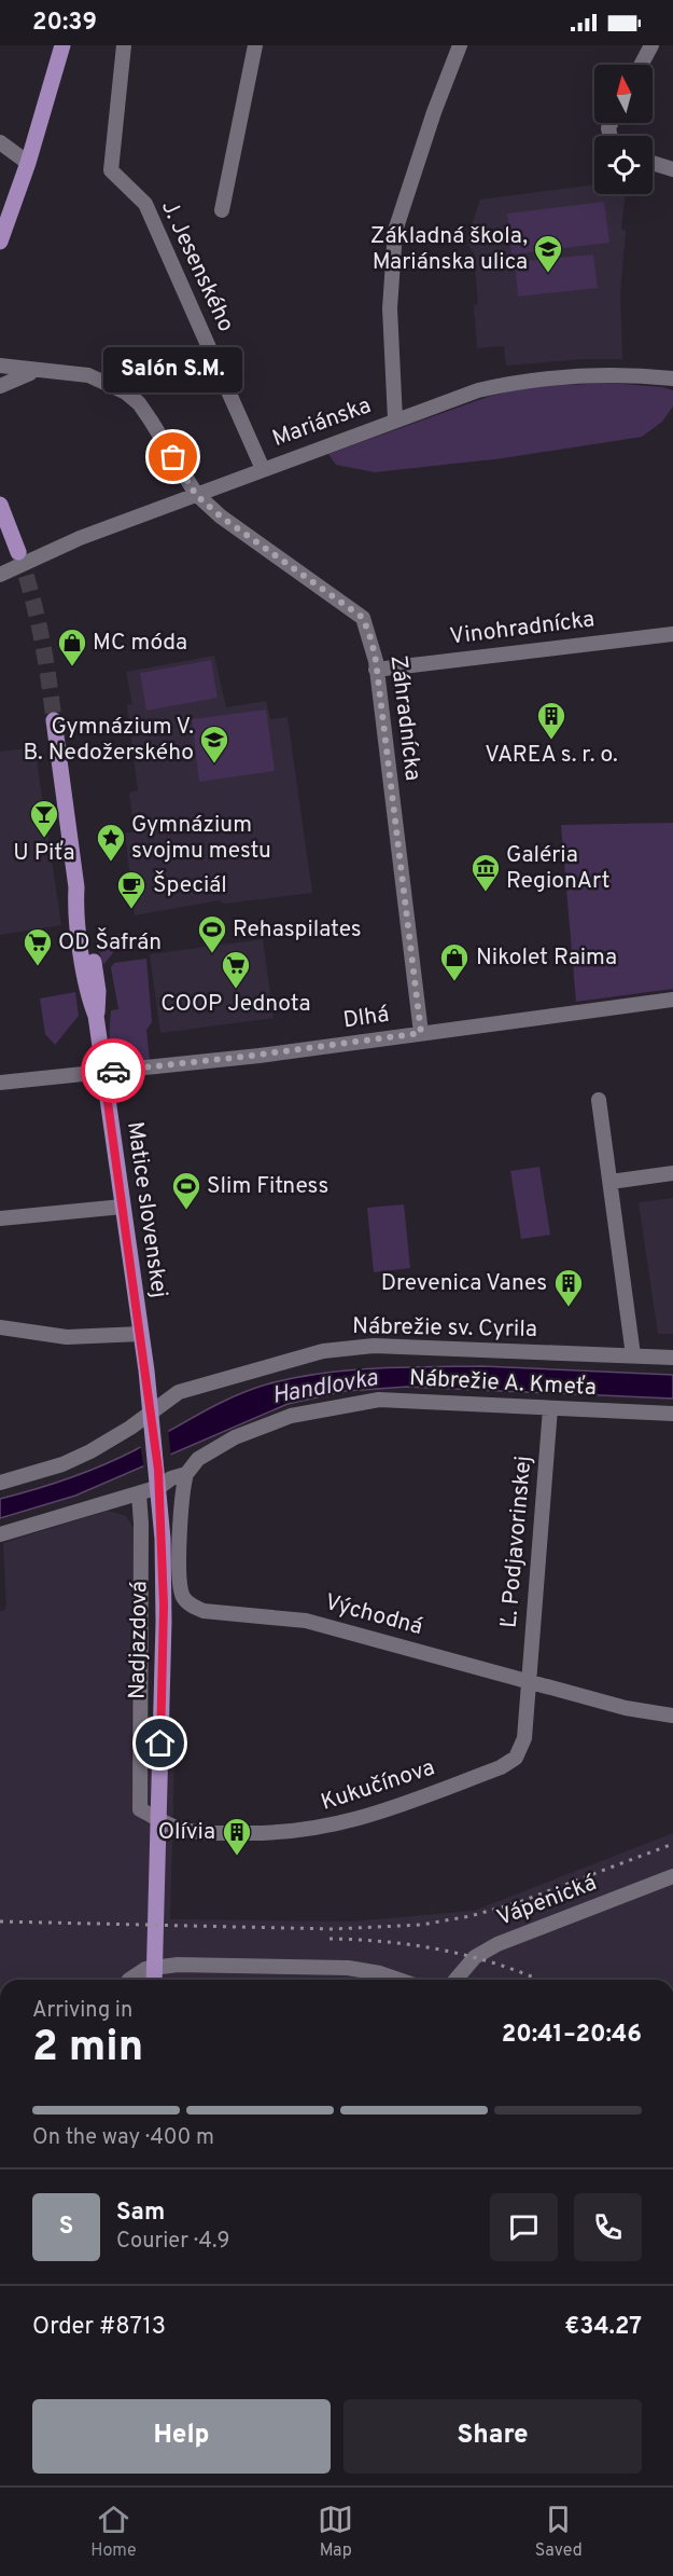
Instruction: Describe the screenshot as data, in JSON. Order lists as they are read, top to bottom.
{
  "streets": {
    "main road": ["Matice slovenskej", "Nadjazdová"],
    "street": [
      "J. Jesenského",
      "Mariánska",
      "Vinohradnícka",
      "Záhradnícka",
      "Dlhá",
      "Nábrežie sv. Cyrila",
      "Nábrežie A. Kmeťa",
      "Ľ. Podjavorinskej",
      "Východná",
      "Kukučínova",
      "Vápenická"
    ]
  },
  "crossings": [
    ["J. Jesenského", "Mariánska"],
    ["Mariánska", "Záhradnícka"],
    ["Vinohradnícka", "Záhradnícka"],
    ["Záhradnícka", "Dlhá"],
    ["Dlhá", "Matice slovenskej"],
    ["Matice slovenskej", "Nábrežie sv. Cyrila"],
    ["Matice slovenskej", "Nadjazdová"],
    ["Nábrežie sv. Cyrila", "Nadjazdová"],
    ["Nábrežie A. Kmeťa", "Ľ. Podjavorinskej"],
    ["Nábrežie A. Kmeťa", "Východná"],
    ["Nábrežie A. Kmeťa", "Nadjazdová"],
    ["Nábrežie A. Kmeťa", "Kukučínova"],
    ["Ľ. Podjavorinskej", "Východná"],
    ["Ľ. Podjavorinskej", "Kukučínova"],
    ["Východná", "Kukučínova"]
  ],
  "water": ["Handlovka"],
  "places": {
    "school or university": ["Základná škola, Mariánska ulica", "Gymnázium V. B. Nedožerského"],
    "other": ["Salón S.M."],
    "shop": ["MC móda", "Nikolet Raima"],
    "building": ["VAREA s. r. o.", "Drevenica Vanes", "Olívia"],
    "bar": ["U Piťa"],
    "place": ["Gymnázium svojmu mestu"],
    "museum": ["Galéria RegionArt"],
    "cafe": ["Špeciál"],
    "sports": ["Rehaspilates", "Slim Fitness"],
    "supermarket": ["OD Šafrán", "COOP Jednota"]
  },
  "north": "top",
  "page": {
    "status": "20:39",
    "bubble": "Salón S.M.",
    "heading": ["2 min", "Arriving in", "20:41–20:46"],
    "panel": [
      "Sam",
      "Courier · 4.9",
      "Order #8713",
      "€34.27"
    ],
    "bar": "On the way · 400 m",
    "round": "S",
    "buttons": ["Help", "Share"],
    "tabs": ["Home", "Map", "Saved"]
  }
}
